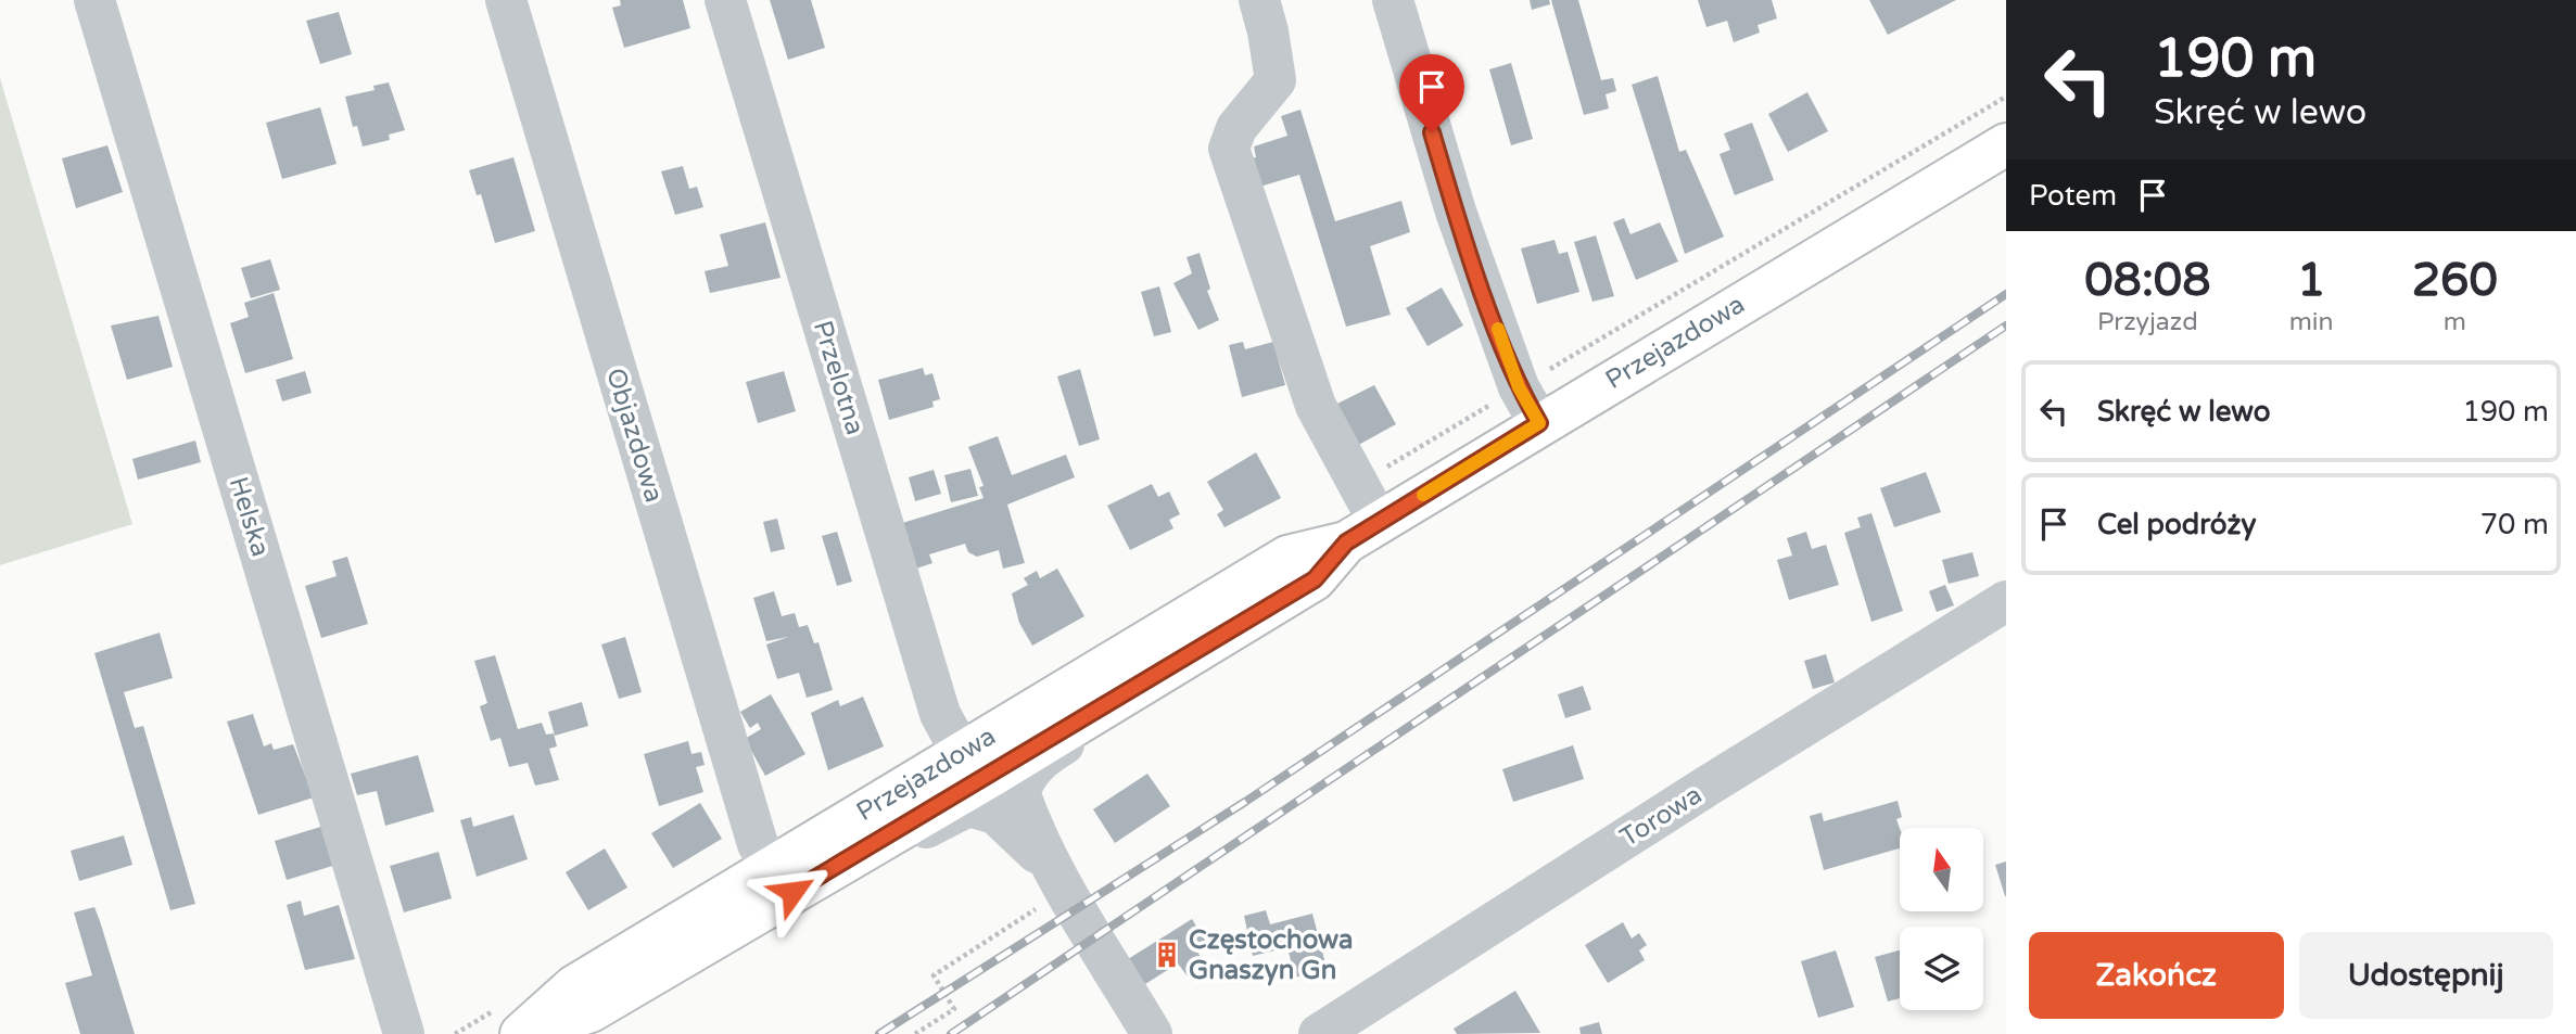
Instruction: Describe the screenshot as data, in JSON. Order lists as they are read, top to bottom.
{
  "streets": {
    "main road": ["Przejazdowa"],
    "street": [
      "Przelotna",
      "Objazdowa",
      "Helska",
      "Torowa"
    ]
  },
  "crossings": [
    ["Przejazdowa", "Przelotna"],
    ["Przejazdowa", "Objazdowa"]
  ],
  "places": {
    "building": ["Częstochowa Gnaszyn Gn"]
  },
  "north": "top",
  "page": {
    "turn": ["190 m", "Skręć w lewo"],
    "then": "Potem",
    "eta": [
      "08:08",
      "Przyjazd",
      "1",
      "min",
      "260",
      "m"
    ],
    "list": [
      {
        "name": "Skręć w lewo",
        "value": "190 m"
      },
      {
        "name": "Cel podróży",
        "value": "70 m"
      }
    ],
    "buttons": ["Zakończ", "Udostępnij"]
  }
}
